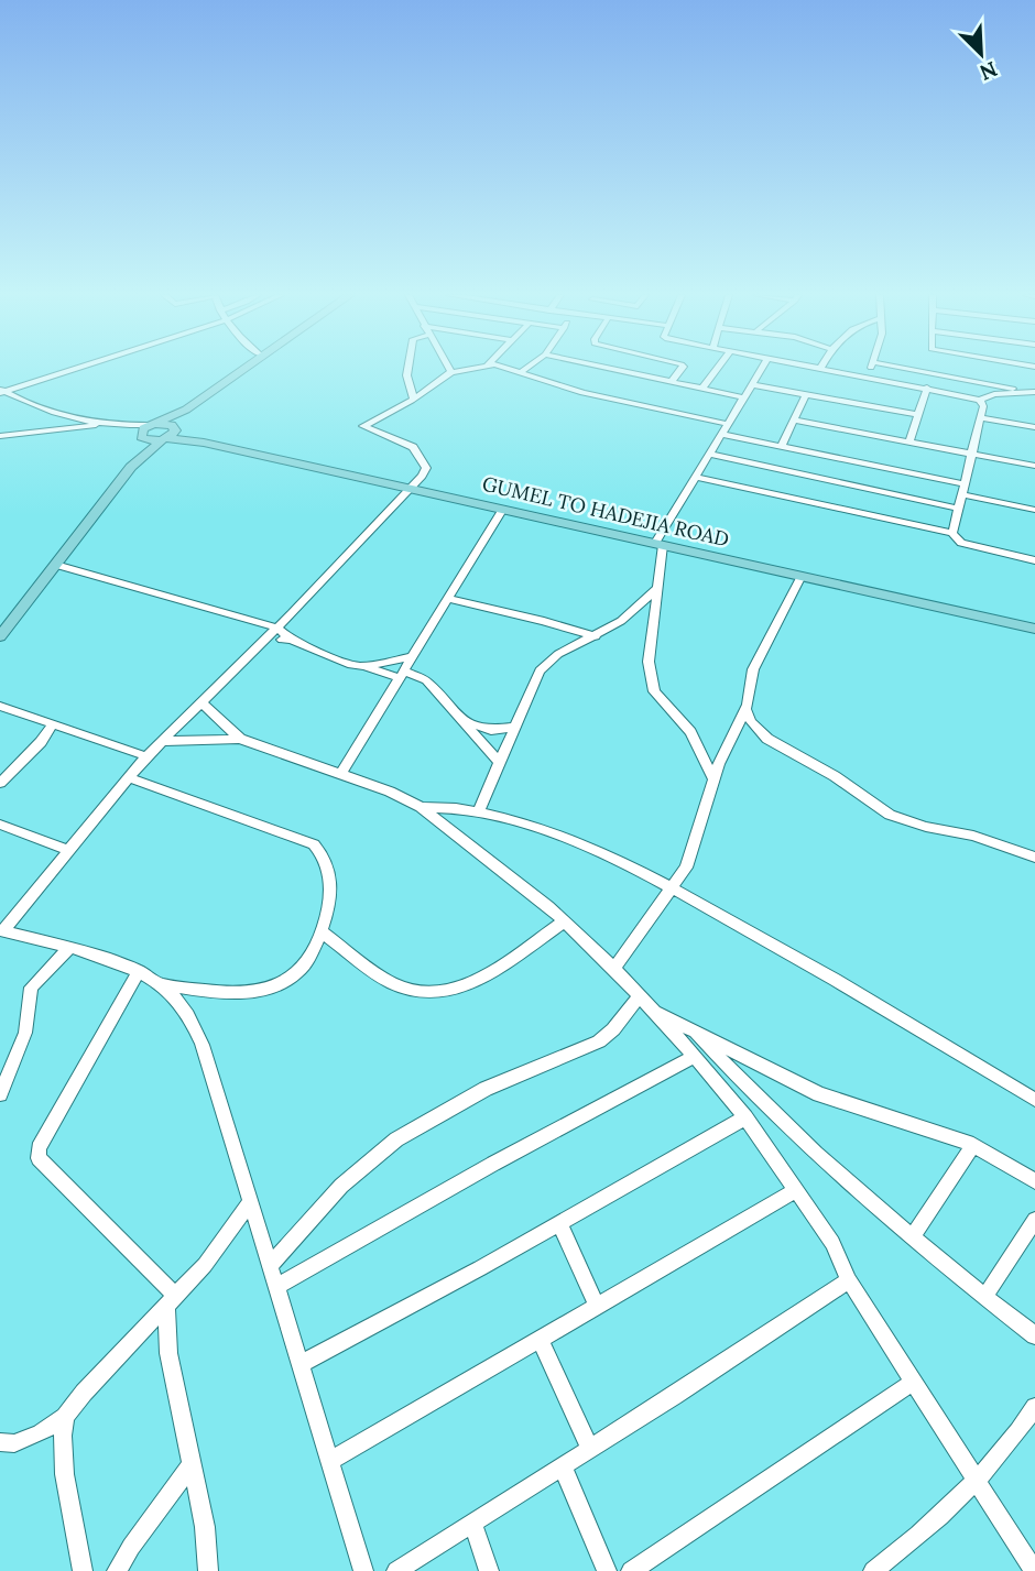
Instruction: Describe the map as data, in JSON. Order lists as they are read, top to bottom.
{
  "streets": {
    "main road": ["GUMEL TO HADEJIA ROAD"]
  },
  "north": "bottom right"
}
